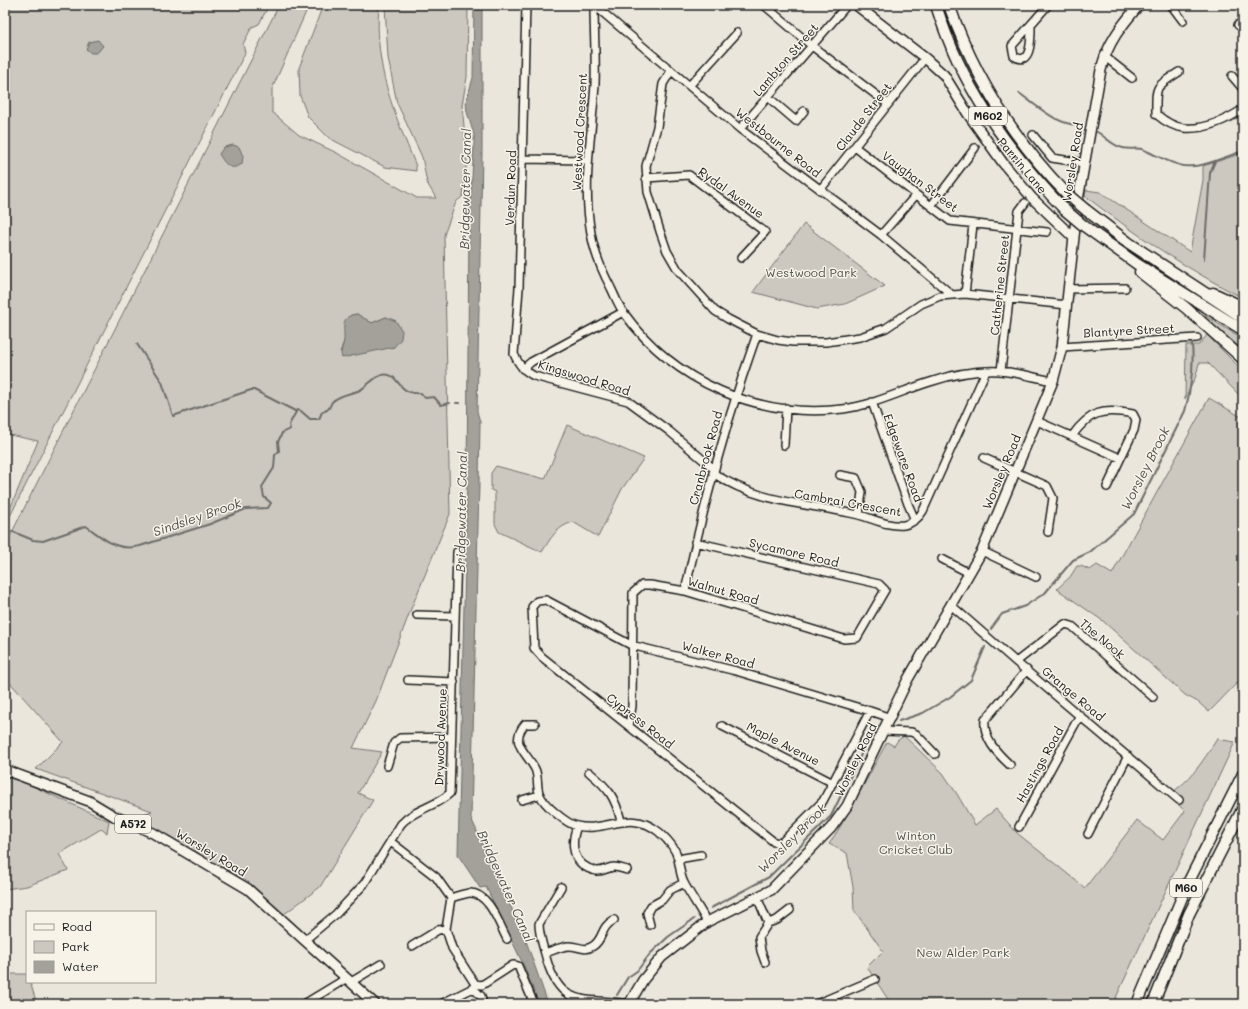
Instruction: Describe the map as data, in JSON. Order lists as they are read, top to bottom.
{
  "streets": {
    "highway": ["M602", "M60"],
    "main road": ["Worsley Road", "Parrin Lane", "A572"],
    "street": [
      "Lambton Street",
      "Claude Street",
      "Westwood Crescent",
      "Westbourne Road",
      "Vaughan Street",
      "Verdun Road",
      "Rydal Avenue",
      "Catherine Street",
      "Blantyre Street",
      "Kingswood Road",
      "Cranbrook Road",
      "Edgeware Road",
      "Cambrai Crescent",
      "Sycamore Road",
      "Walnut Road",
      "The Nook",
      "Walker Road",
      "Grange Road",
      "Cypress Road",
      "Drywood Avenue",
      "Maple Avenue",
      "Hastings Road"
    ]
  },
  "crossings": [
    ["Lambton Street", "Westbourne Road"],
    ["Claude Street", "Westbourne Road"],
    ["Claude Street", "Parrin Lane"],
    ["Claude Street", "Vaughan Street"],
    ["Westwood Crescent", "Westbourne Road"],
    ["Westwood Crescent", "Worsley Road"],
    ["Westwood Crescent", "Catherine Street"],
    ["Westwood Crescent", "Cranbrook Road"],
    ["Westwood Crescent", "Edgeware Road"],
    ["Westwood Crescent", "Cambrai Crescent"],
    ["Worsley Road", "Parrin Lane"],
    ["Worsley Road", "Blantyre Street"],
    ["Worsley Road", "Walker Road"],
    ["Worsley Road", "Grange Road"],
    ["Worsley Road", "Drywood Avenue"],
    ["Vaughan Street", "Catherine Street"],
    ["Verdun Road", "Kingswood Road"],
    ["Kingswood Road", "Cranbrook Road"],
    ["Kingswood Road", "Cambrai Crescent"],
    ["Cranbrook Road", "Cambrai Crescent"],
    ["Cranbrook Road", "Sycamore Road"],
    ["Cranbrook Road", "Walnut Road"],
    ["Edgeware Road", "Cambrai Crescent"],
    ["Sycamore Road", "Walnut Road"],
    ["Walnut Road", "Walker Road"],
    ["The Nook", "Grange Road"],
    ["Walker Road", "Cypress Road"],
    ["Grange Road", "Hastings Road"],
    ["Cypress Road", "Maple Avenue"]
  ],
  "water": ["Bridgewater Canal", "Worsley Brook", "Sindsley Brook"],
  "parks": ["Westwood Park", "Winton Cricket Club", "New Alder Park"],
  "legend": ["Road", "Park", "Water"]
}
